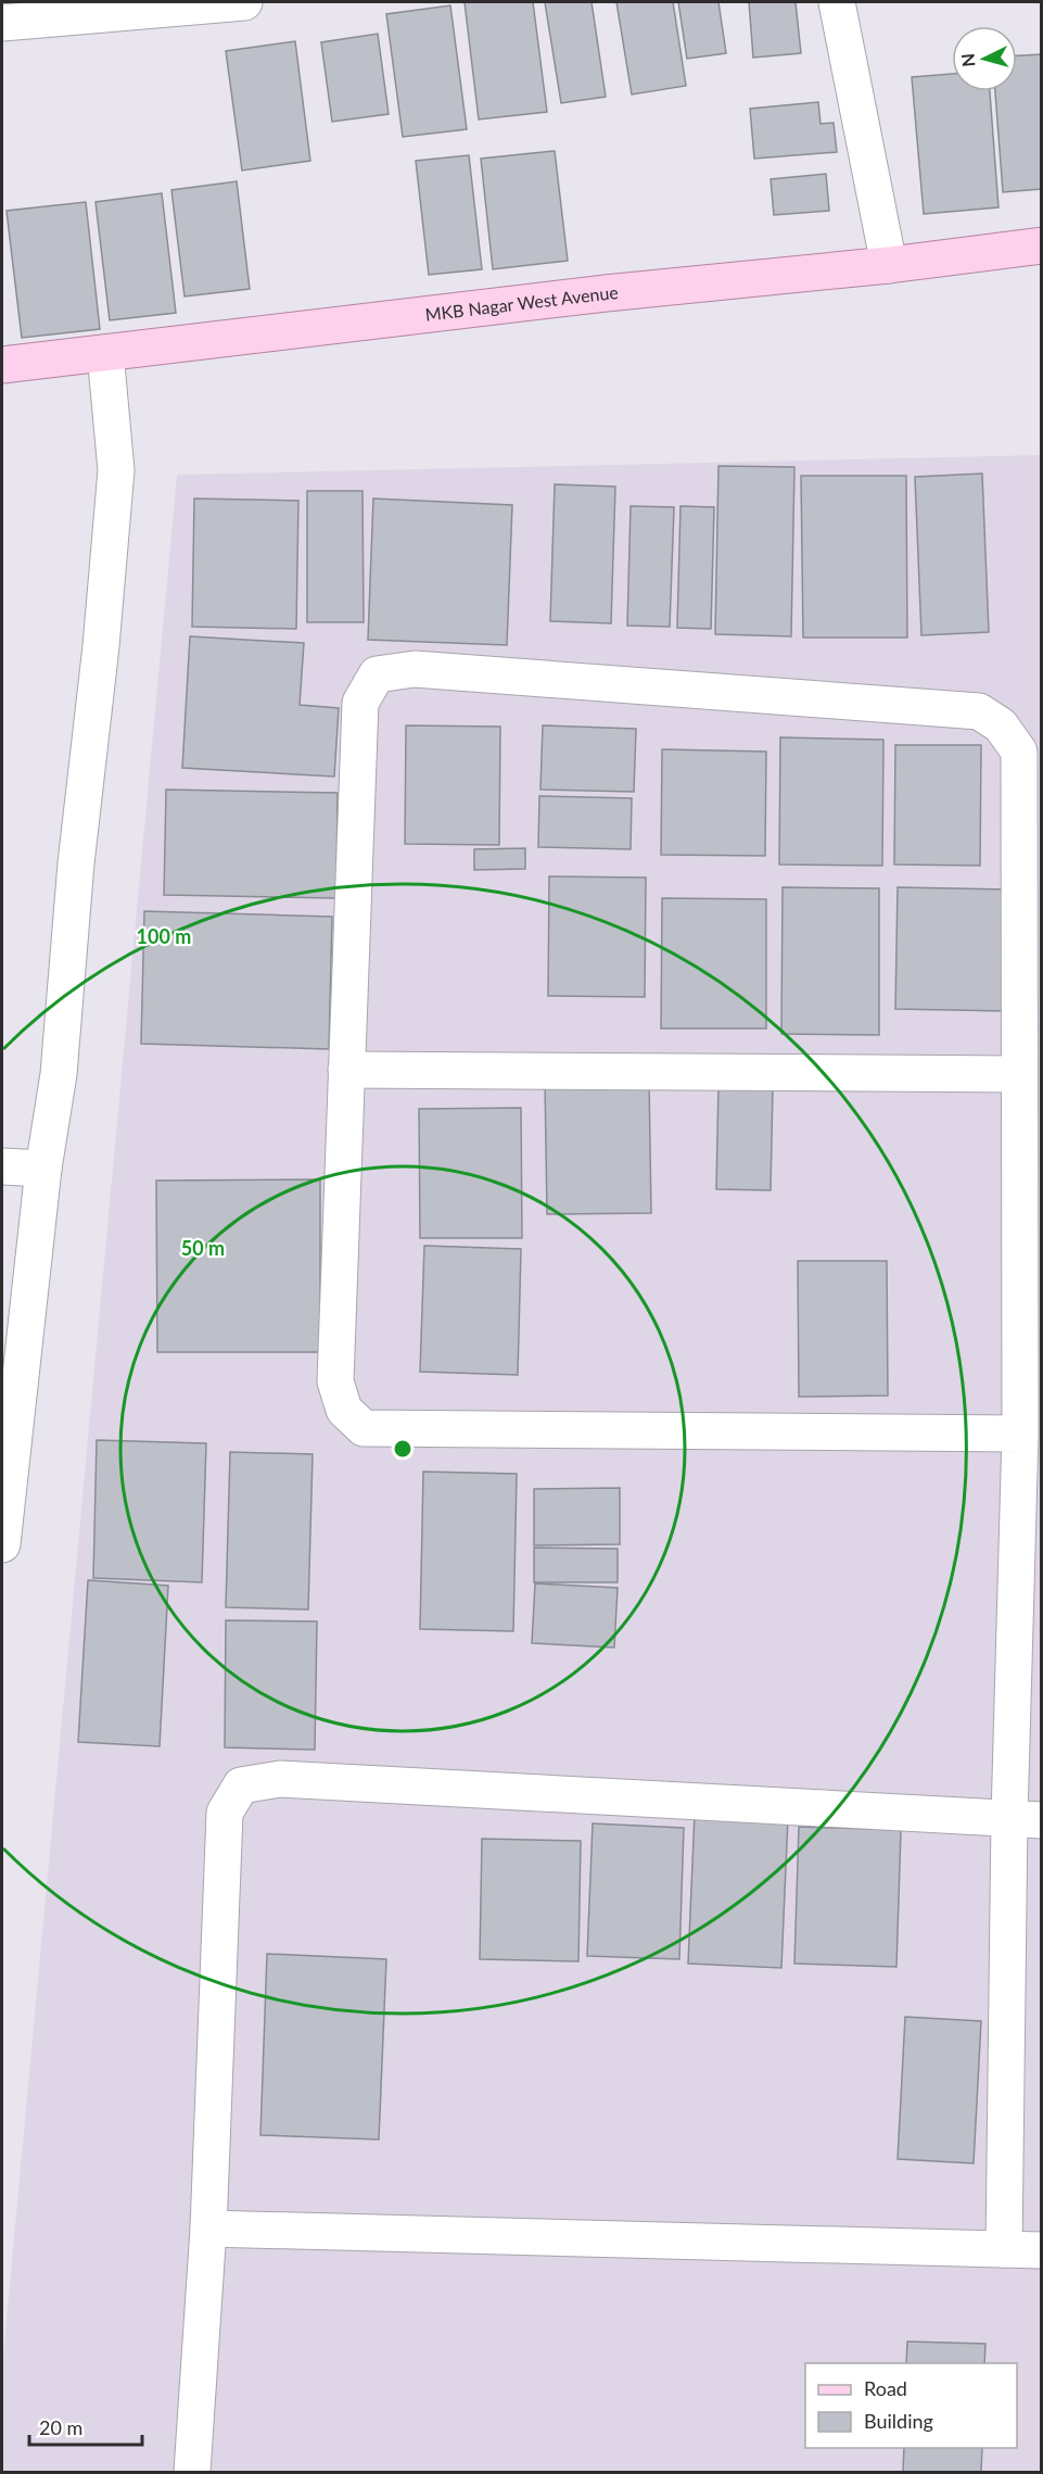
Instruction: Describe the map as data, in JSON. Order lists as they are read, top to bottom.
{
  "streets": {
    "main road": ["MKB Nagar West Avenue"]
  },
  "legend": ["Road", "Building"],
  "scale_bar": "20 m",
  "north": "left",
  "rings": ["100 m", "50 m"]
}
